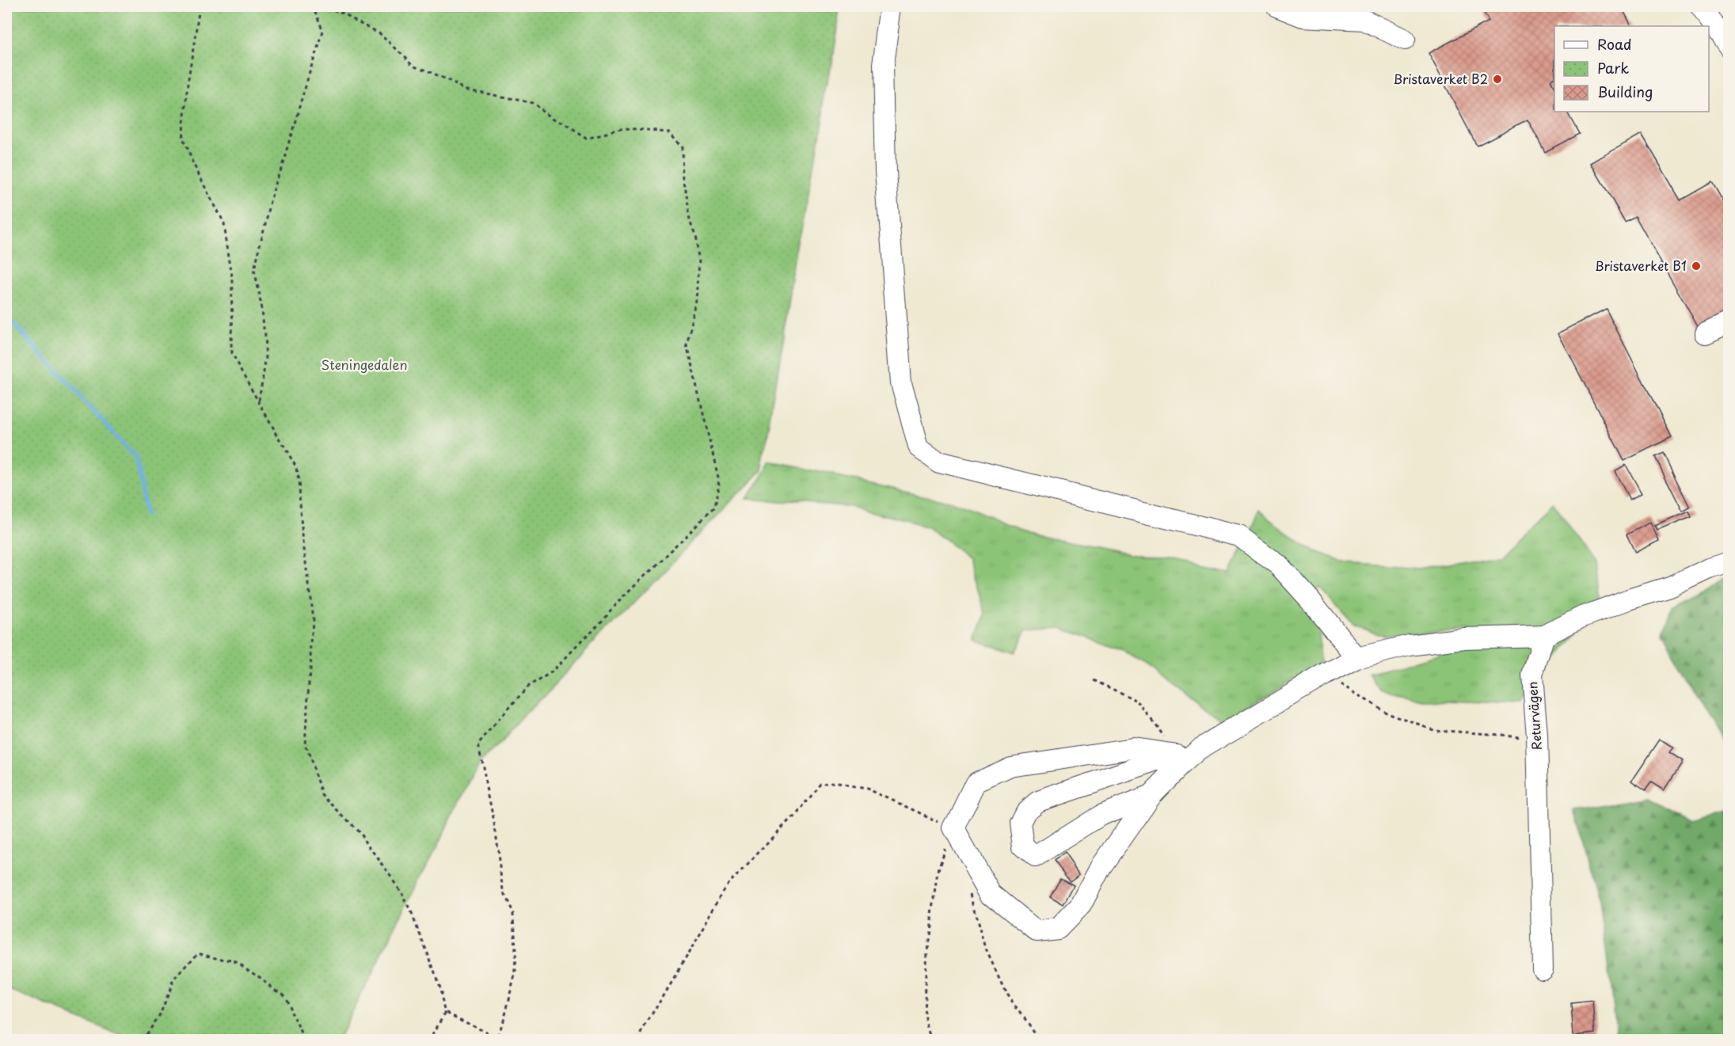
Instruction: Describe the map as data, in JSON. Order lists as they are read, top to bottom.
{
  "streets": {
    "street": ["Returvägen"]
  },
  "parks": ["Steningedalen"],
  "places": ["Bristaverket B2", "Bristaverket B1"],
  "legend": ["Road", "Park", "Building"]
}
